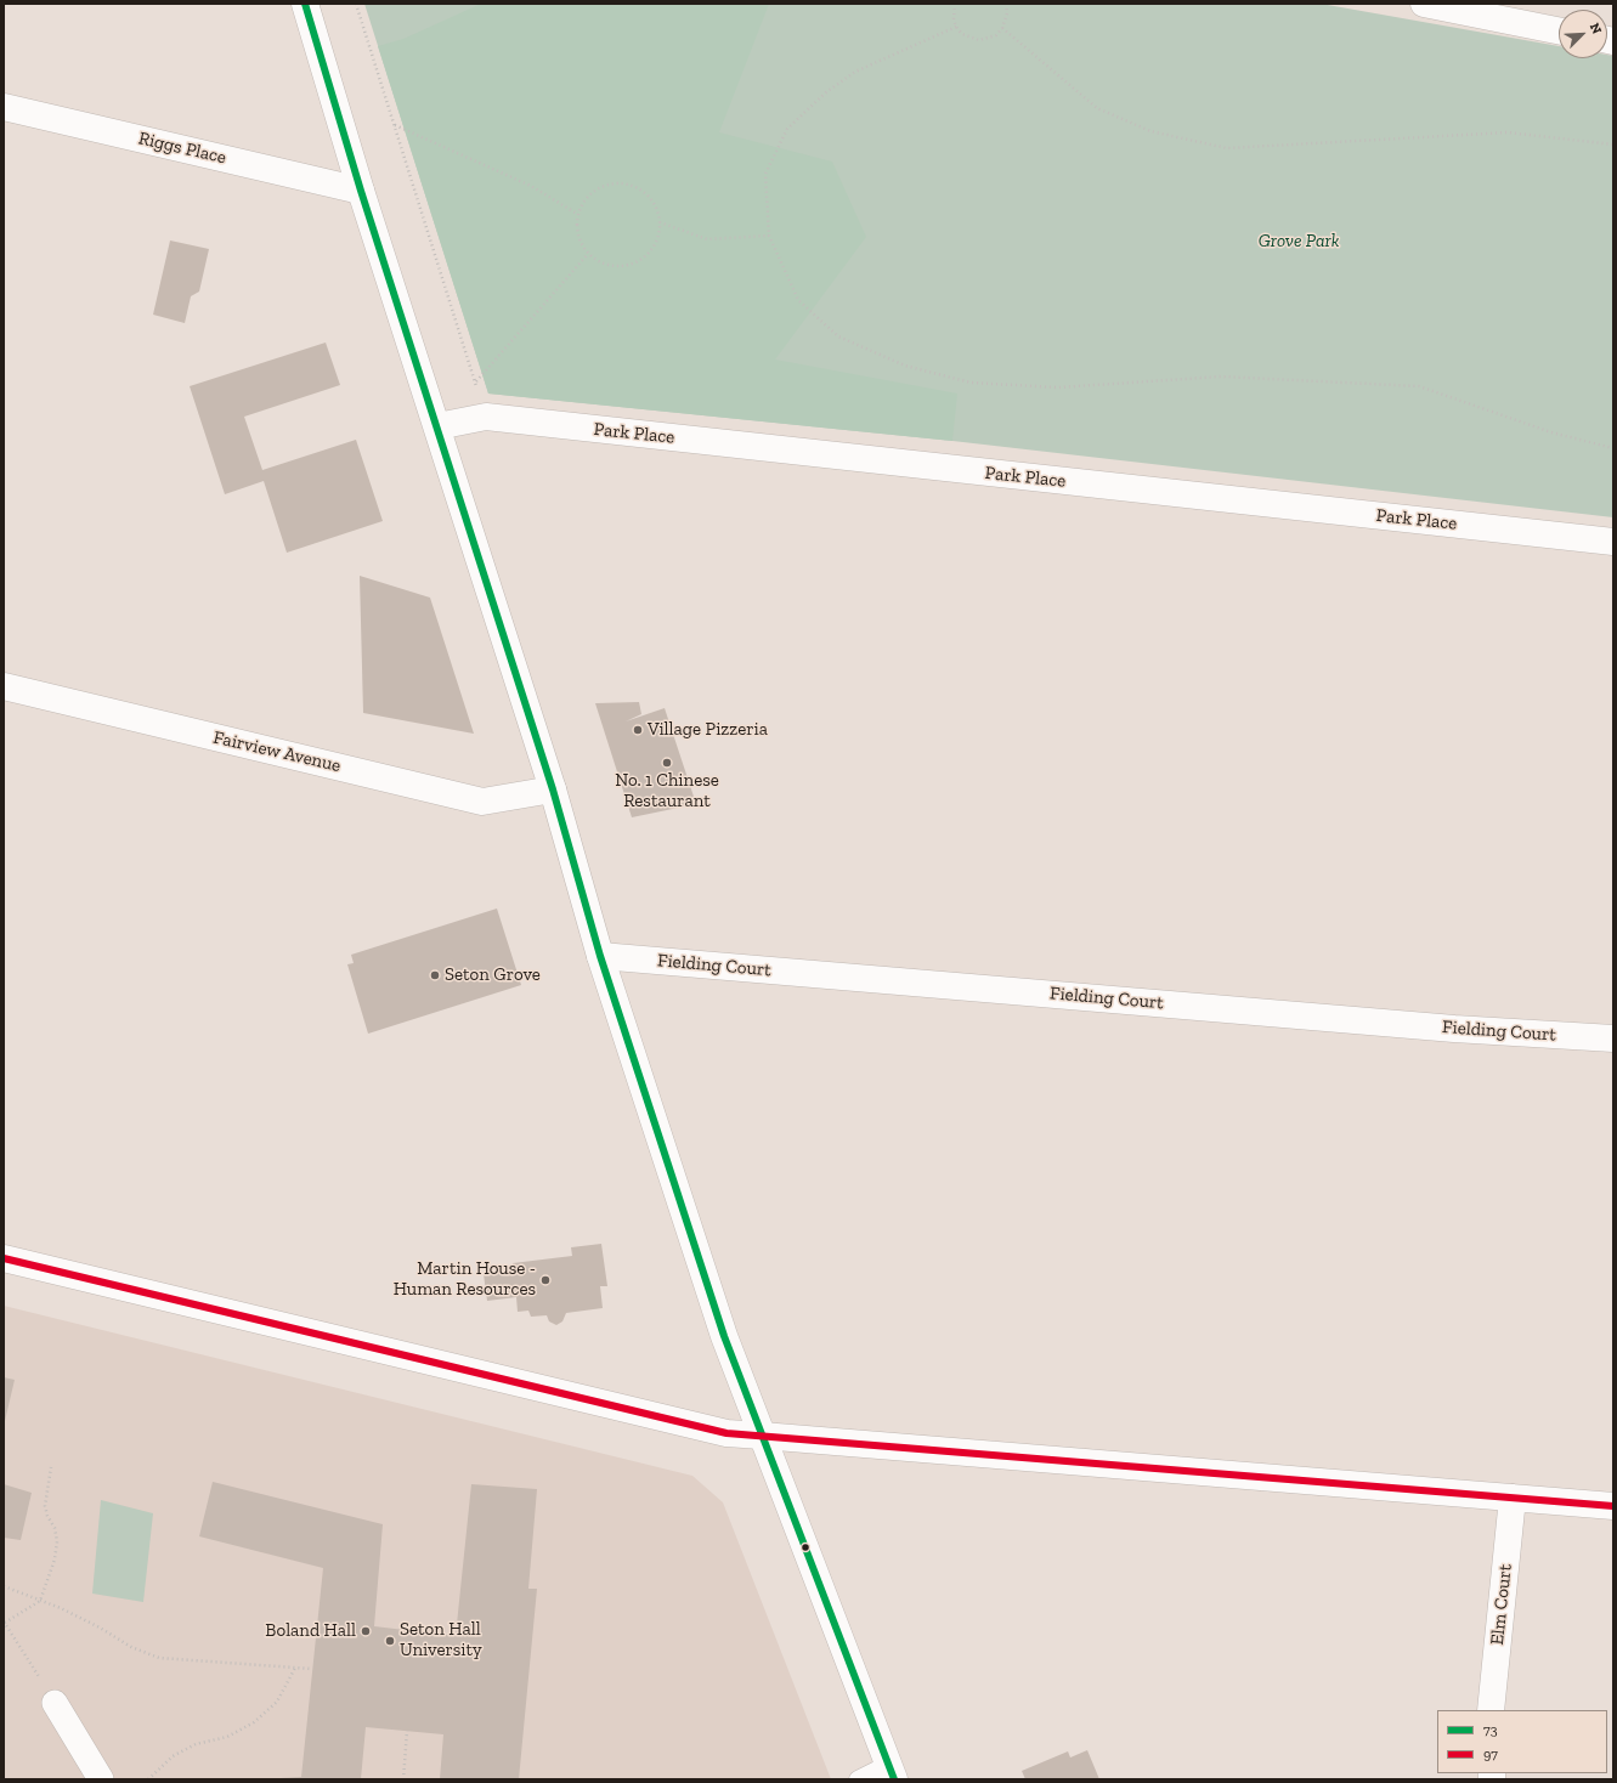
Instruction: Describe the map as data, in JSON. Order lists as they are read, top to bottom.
{
  "streets": {
    "street": [
      "Riggs Place",
      "Park Place",
      "Fairview Avenue",
      "Fielding Court",
      "Elm Court"
    ]
  },
  "parks": ["Grove Park"],
  "places": [
    "Village Pizzeria",
    "No. 1 Chinese Restaurant",
    "Seton Grove",
    "Martin House - Human Resources",
    "Boland Hall",
    "Seton Hall University"
  ],
  "lines": ["transit line 73", "transit line 97"],
  "legend": ["73", "97"],
  "north": "top right"
}
